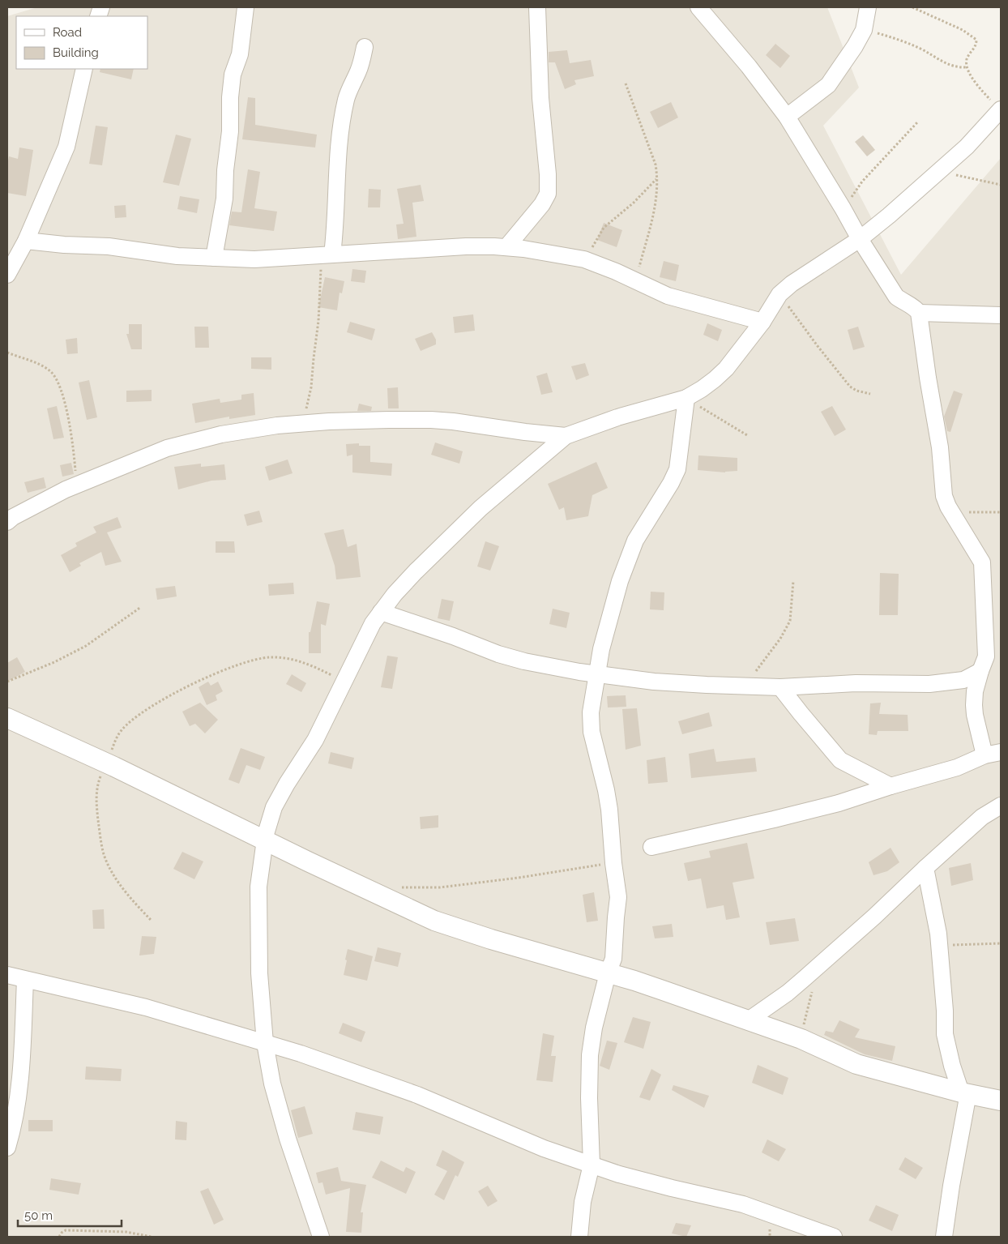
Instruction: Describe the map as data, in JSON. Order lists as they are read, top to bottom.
{
  "legend": ["Road", "Building"],
  "scale_bar": "50 m"
}
